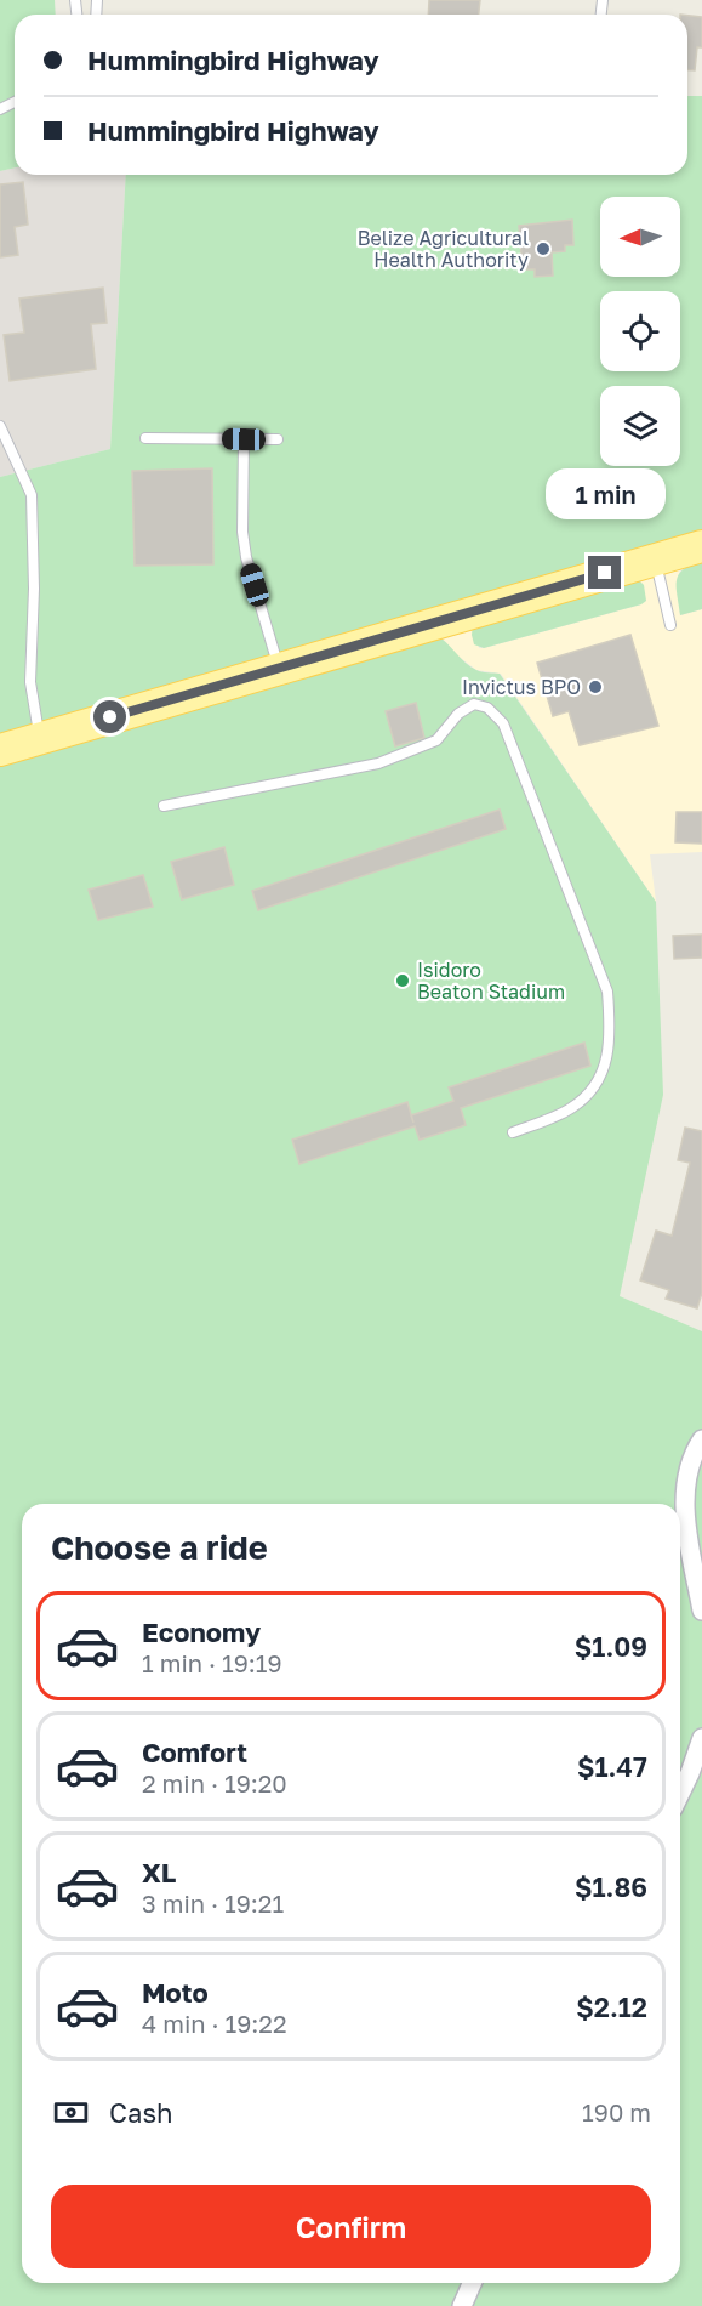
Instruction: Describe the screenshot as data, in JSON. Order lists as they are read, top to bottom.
{
  "places": ["Belize Agricultural Health Authority", "Invictus BPO", "Isidoro Beaton Stadium"],
  "north": "left",
  "page": {
    "banner": ["Hummingbird Highway", "Hummingbird Highway"],
    "bubble": "1 min",
    "heading": "Choose a ride",
    "list": [
      {
        "name": "Economy",
        "note": "1 min · 19:19",
        "value": "$1.09"
      },
      {
        "name": "Comfort",
        "note": "2 min · 19:20",
        "value": "$1.47"
      },
      {
        "name": "XL",
        "note": "3 min · 19:21",
        "value": "$1.86"
      },
      {
        "name": "Moto",
        "note": "4 min · 19:22",
        "value": "$2.12"
      }
    ],
    "pay": ["Cash", "190 m"],
    "buttons": "Confirm"
  }
}
